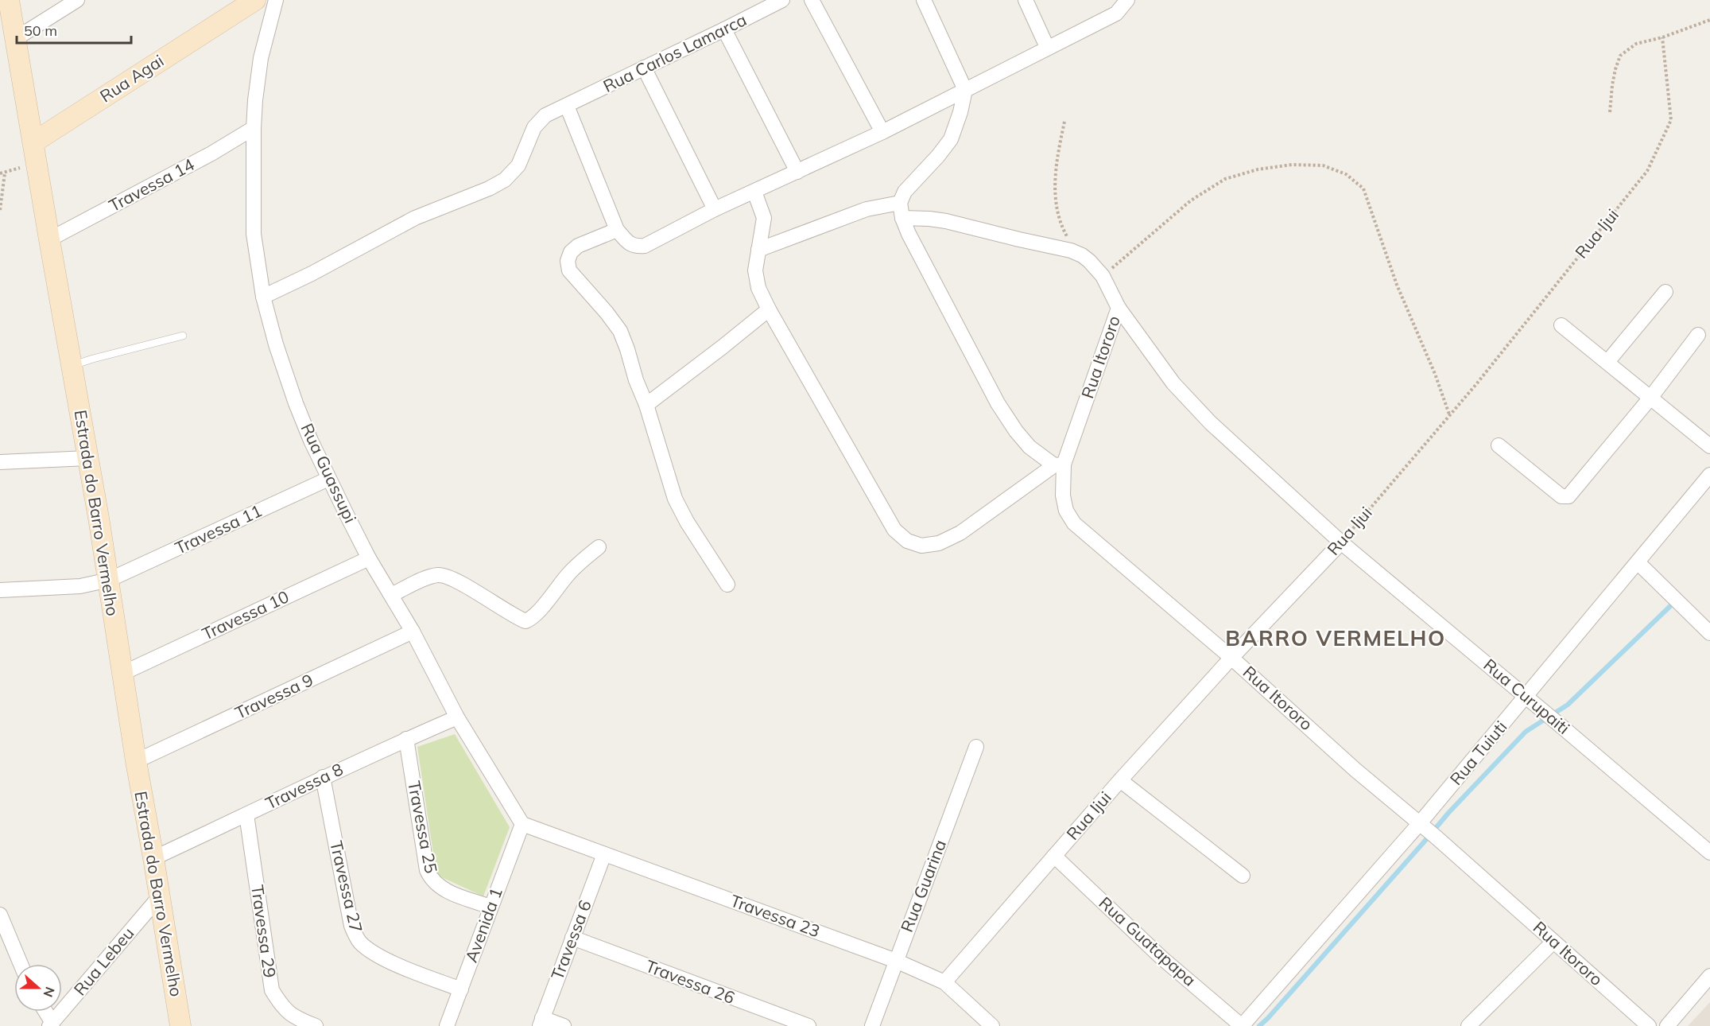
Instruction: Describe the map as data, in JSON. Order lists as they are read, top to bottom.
{
  "streets": {
    "street": [
      "Rua Carlos Lamarca",
      "Rua Agai",
      "Travessa 14",
      "Rua Ijui",
      "Rua Itororo",
      "Rua Guassupi",
      "Estrada do Barro Vermelho",
      "Travessa 11",
      "Travessa 10",
      "Travessa 9",
      "Rua Curupaiti",
      "Rua Tuiuti",
      "Travessa 8",
      "Travessa 25",
      "Rua Guarina",
      "Travessa 27",
      "Travessa 23",
      "Avenida 1",
      "Travessa 29",
      "Travessa 6",
      "Rua Guatapapa",
      "Rua Lebeu",
      "Travessa 26"
    ]
  },
  "crossings": [
    ["Rua Carlos Lamarca", "Rua Guassupi"],
    ["Rua Agai", "Estrada do Barro Vermelho"],
    ["Travessa 14", "Rua Guassupi"],
    ["Travessa 14", "Estrada do Barro Vermelho"],
    ["Rua Ijui", "Rua Itororo"],
    ["Rua Ijui", "Rua Curupaiti"],
    ["Rua Ijui", "Travessa 23"],
    ["Rua Ijui", "Rua Guatapapa"],
    ["Rua Itororo", "Rua Curupaiti"],
    ["Rua Itororo", "Rua Tuiuti"],
    ["Rua Guassupi", "Travessa 11"],
    ["Rua Guassupi", "Travessa 10"],
    ["Rua Guassupi", "Travessa 9"],
    ["Rua Guassupi", "Travessa 8"],
    ["Rua Guassupi", "Avenida 1"],
    ["Estrada do Barro Vermelho", "Travessa 11"],
    ["Estrada do Barro Vermelho", "Travessa 10"],
    ["Estrada do Barro Vermelho", "Travessa 9"],
    ["Estrada do Barro Vermelho", "Travessa 8"],
    ["Estrada do Barro Vermelho", "Rua Lebeu"],
    ["Rua Curupaiti", "Rua Tuiuti"],
    ["Rua Tuiuti", "Rua Guatapapa"],
    ["Travessa 8", "Travessa 25"],
    ["Travessa 8", "Travessa 27"],
    ["Travessa 8", "Travessa 29"],
    ["Travessa 25", "Avenida 1"],
    ["Rua Guarina", "Travessa 23"],
    ["Travessa 27", "Avenida 1"],
    ["Travessa 23", "Travessa 6"],
    ["Travessa 6", "Travessa 26"]
  ],
  "districts": ["BARRO VERMELHO"],
  "scale_bar": "50 m",
  "north": "right"
}
